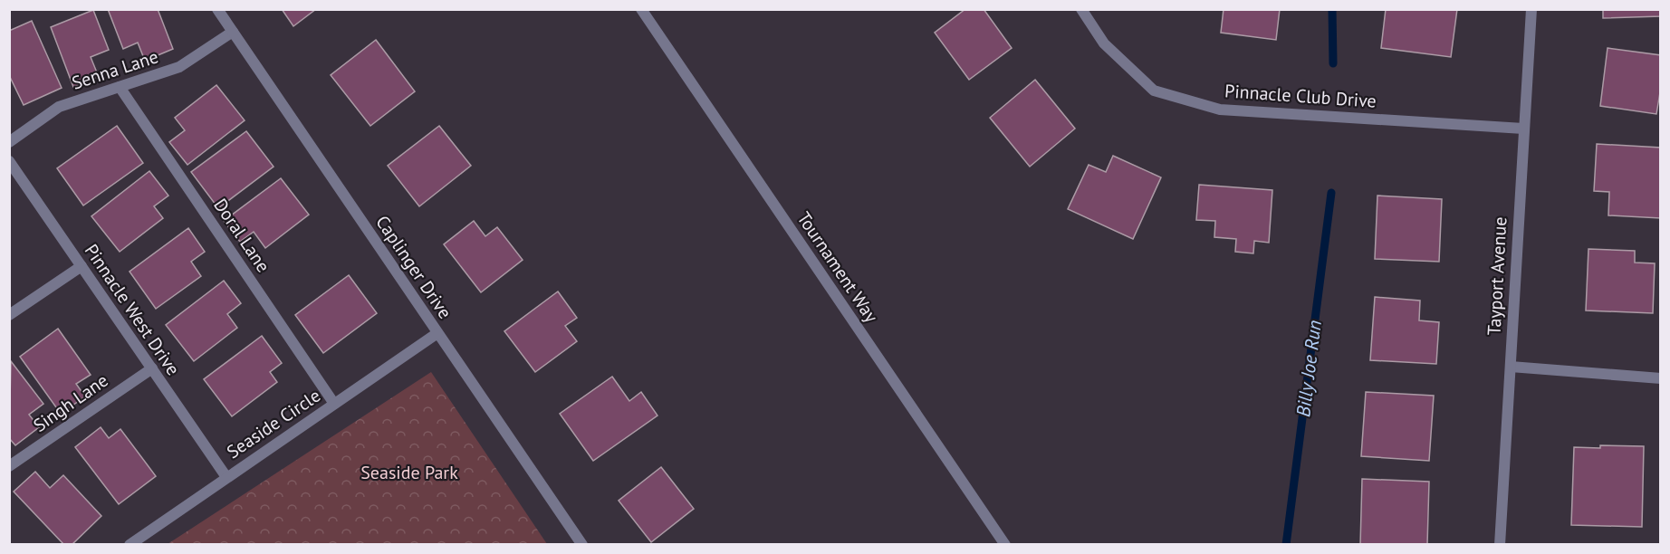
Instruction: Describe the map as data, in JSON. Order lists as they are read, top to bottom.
{
  "streets": {
    "street": [
      "Senna Lane",
      "Pinnacle Club Drive",
      "Doral Lane",
      "Caplinger Drive",
      "Tournament Way",
      "Tayport Avenue",
      "Pinnacle West Drive",
      "Singh Lane",
      "Seaside Circle"
    ]
  },
  "crossings": [
    ["Senna Lane", "Doral Lane"],
    ["Senna Lane", "Caplinger Drive"],
    ["Pinnacle Club Drive", "Tayport Avenue"],
    ["Doral Lane", "Seaside Circle"],
    ["Caplinger Drive", "Seaside Circle"],
    ["Pinnacle West Drive", "Singh Lane"],
    ["Pinnacle West Drive", "Seaside Circle"]
  ],
  "water": ["Billy Joe Run"],
  "parks": ["Seaside Park"]
}
